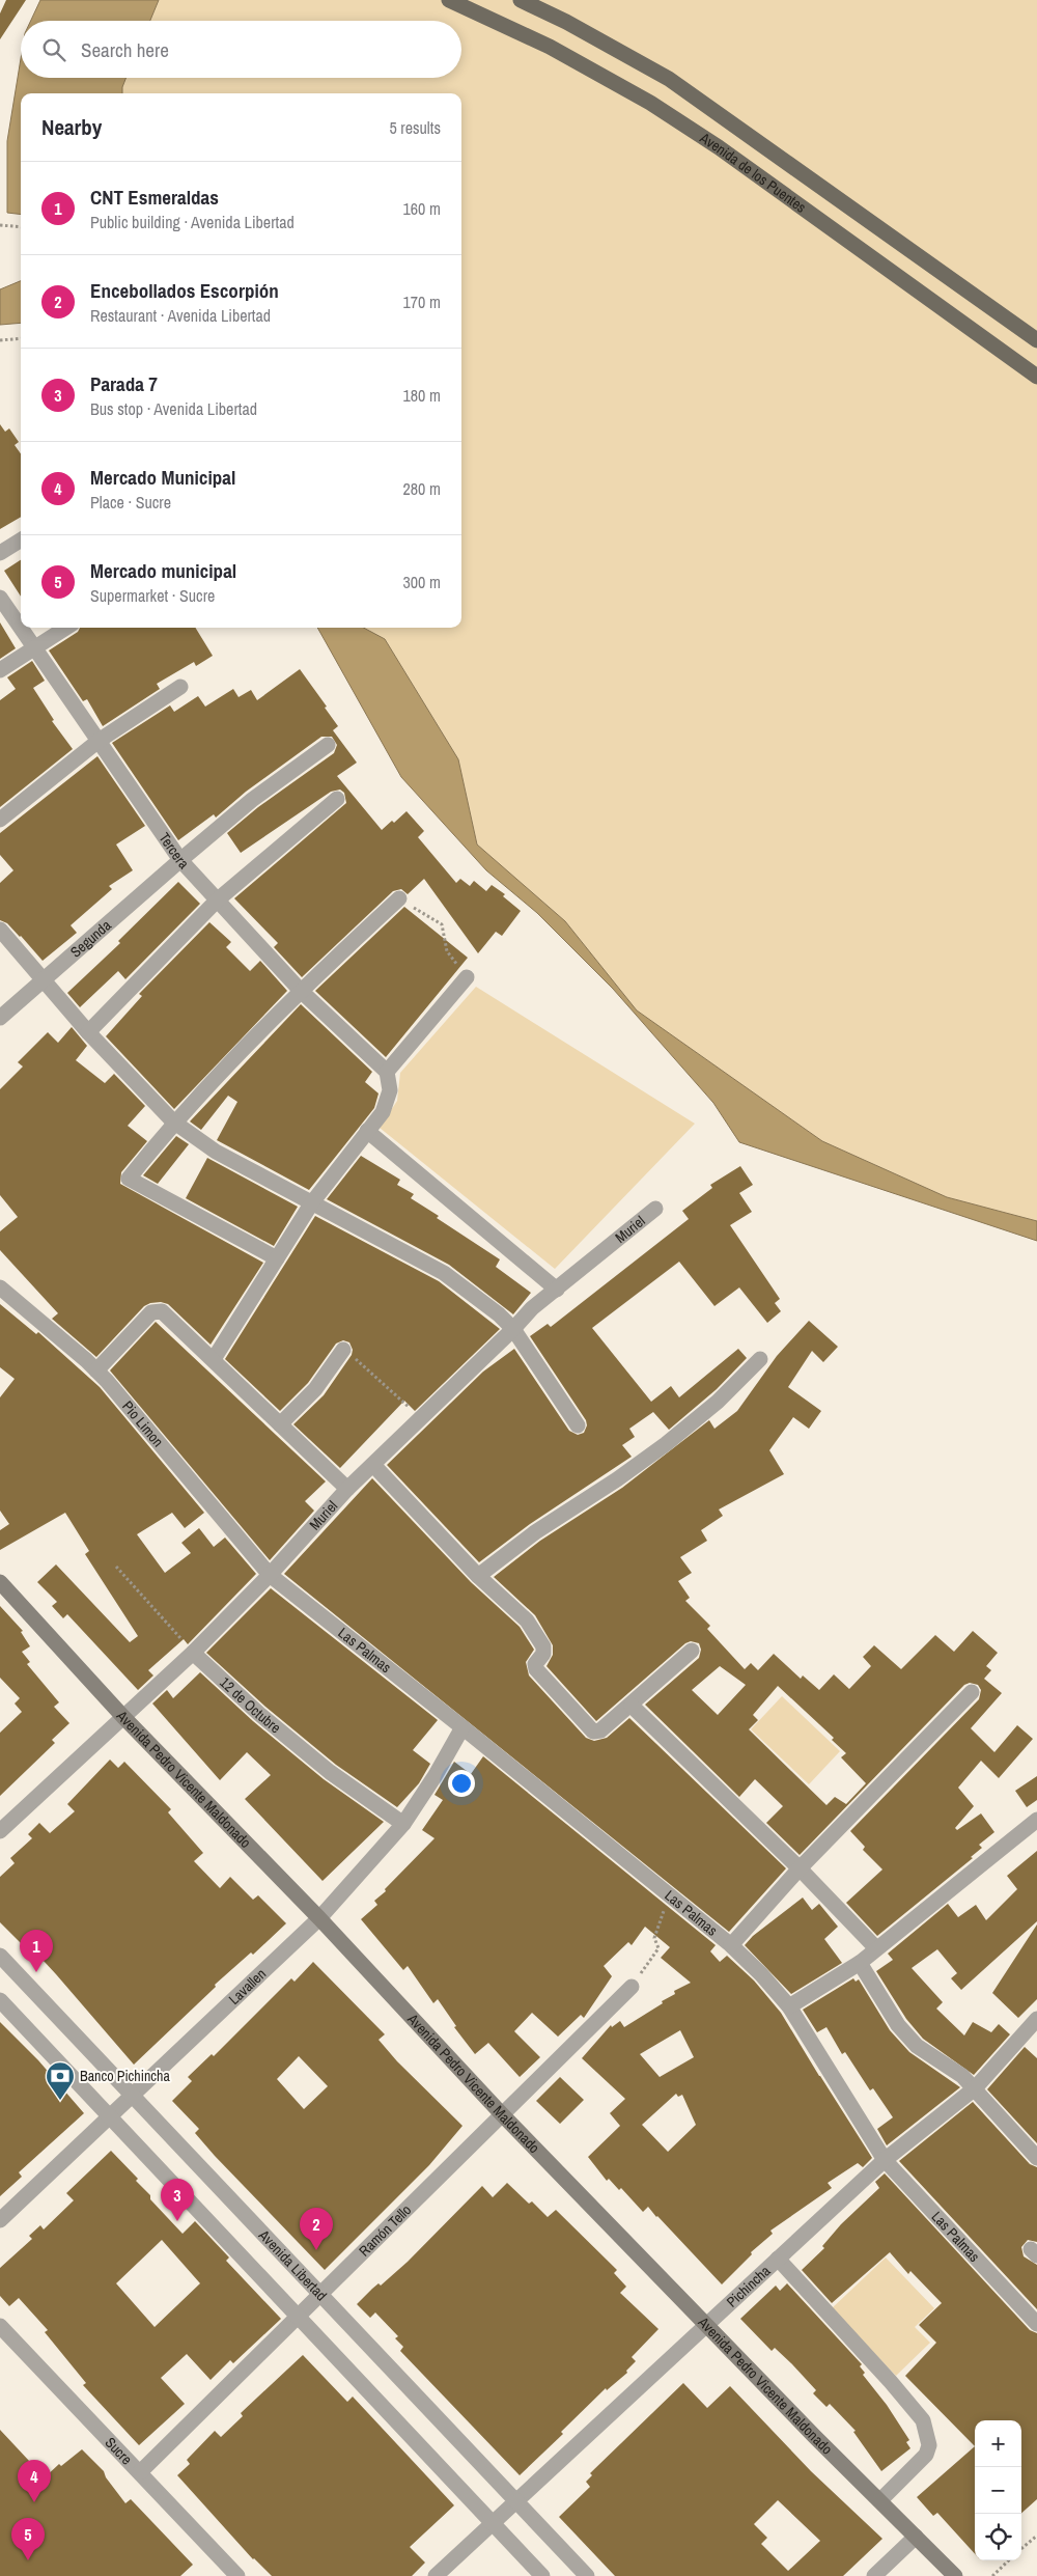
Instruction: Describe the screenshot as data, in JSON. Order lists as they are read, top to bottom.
{
  "streets": {
    "main road": ["Avenida de los Puentes", "Avenida Pedro Vicente Maldonado"],
    "street": [
      "Tercera",
      "Segunda",
      "Muriel",
      "Pio Limon",
      "Las Palmas",
      "12 de Octubre",
      "Lavallen",
      "Ramón Tello",
      "Avenida Libertad",
      "Pichincha",
      "Sucre"
    ]
  },
  "crossings": [
    ["Tercera", "Segunda"],
    ["Muriel", "Pio Limon"],
    ["Muriel", "Las Palmas"],
    ["Muriel", "12 de Octubre"],
    ["Muriel", "Avenida Pedro Vicente Maldonado"],
    ["Pio Limon", "Las Palmas"],
    ["Las Palmas", "Lavallen"],
    ["Las Palmas", "Pichincha"],
    ["12 de Octubre", "Lavallen"],
    ["Avenida Pedro Vicente Maldonado", "Lavallen"],
    ["Avenida Pedro Vicente Maldonado", "Ramón Tello"],
    ["Avenida Pedro Vicente Maldonado", "Pichincha"],
    ["Lavallen", "Avenida Libertad"],
    ["Ramón Tello", "Avenida Libertad"],
    ["Ramón Tello", "Sucre"],
    ["Avenida Libertad", "Pichincha"]
  ],
  "places": {
    "bank": ["Banco Pichincha"]
  },
  "page": {
    "search": "Search here",
    "heading": ["Nearby", "5 results"],
    "list": [
      {
        "mark": "1",
        "name": "CNT Esmeraldas",
        "note": "Public building · Avenida Libertad",
        "value": "160 m"
      },
      {
        "mark": "2",
        "name": "Encebollados Escorpión",
        "note": "Restaurant · Avenida Libertad",
        "value": "170 m"
      },
      {
        "mark": "3",
        "name": "Parada 7",
        "note": "Bus stop · Avenida Libertad",
        "value": "180 m"
      },
      {
        "mark": "4",
        "name": "Mercado Municipal",
        "note": "Place · Sucre",
        "value": "280 m"
      },
      {
        "mark": "5",
        "name": "Mercado municipal",
        "note": "Supermarket · Sucre",
        "value": "300 m"
      }
    ],
    "pins": [
      "1",
      "3",
      "2",
      "4",
      "5"
    ],
    "map_buttons": ["+", "−"]
  }
}
